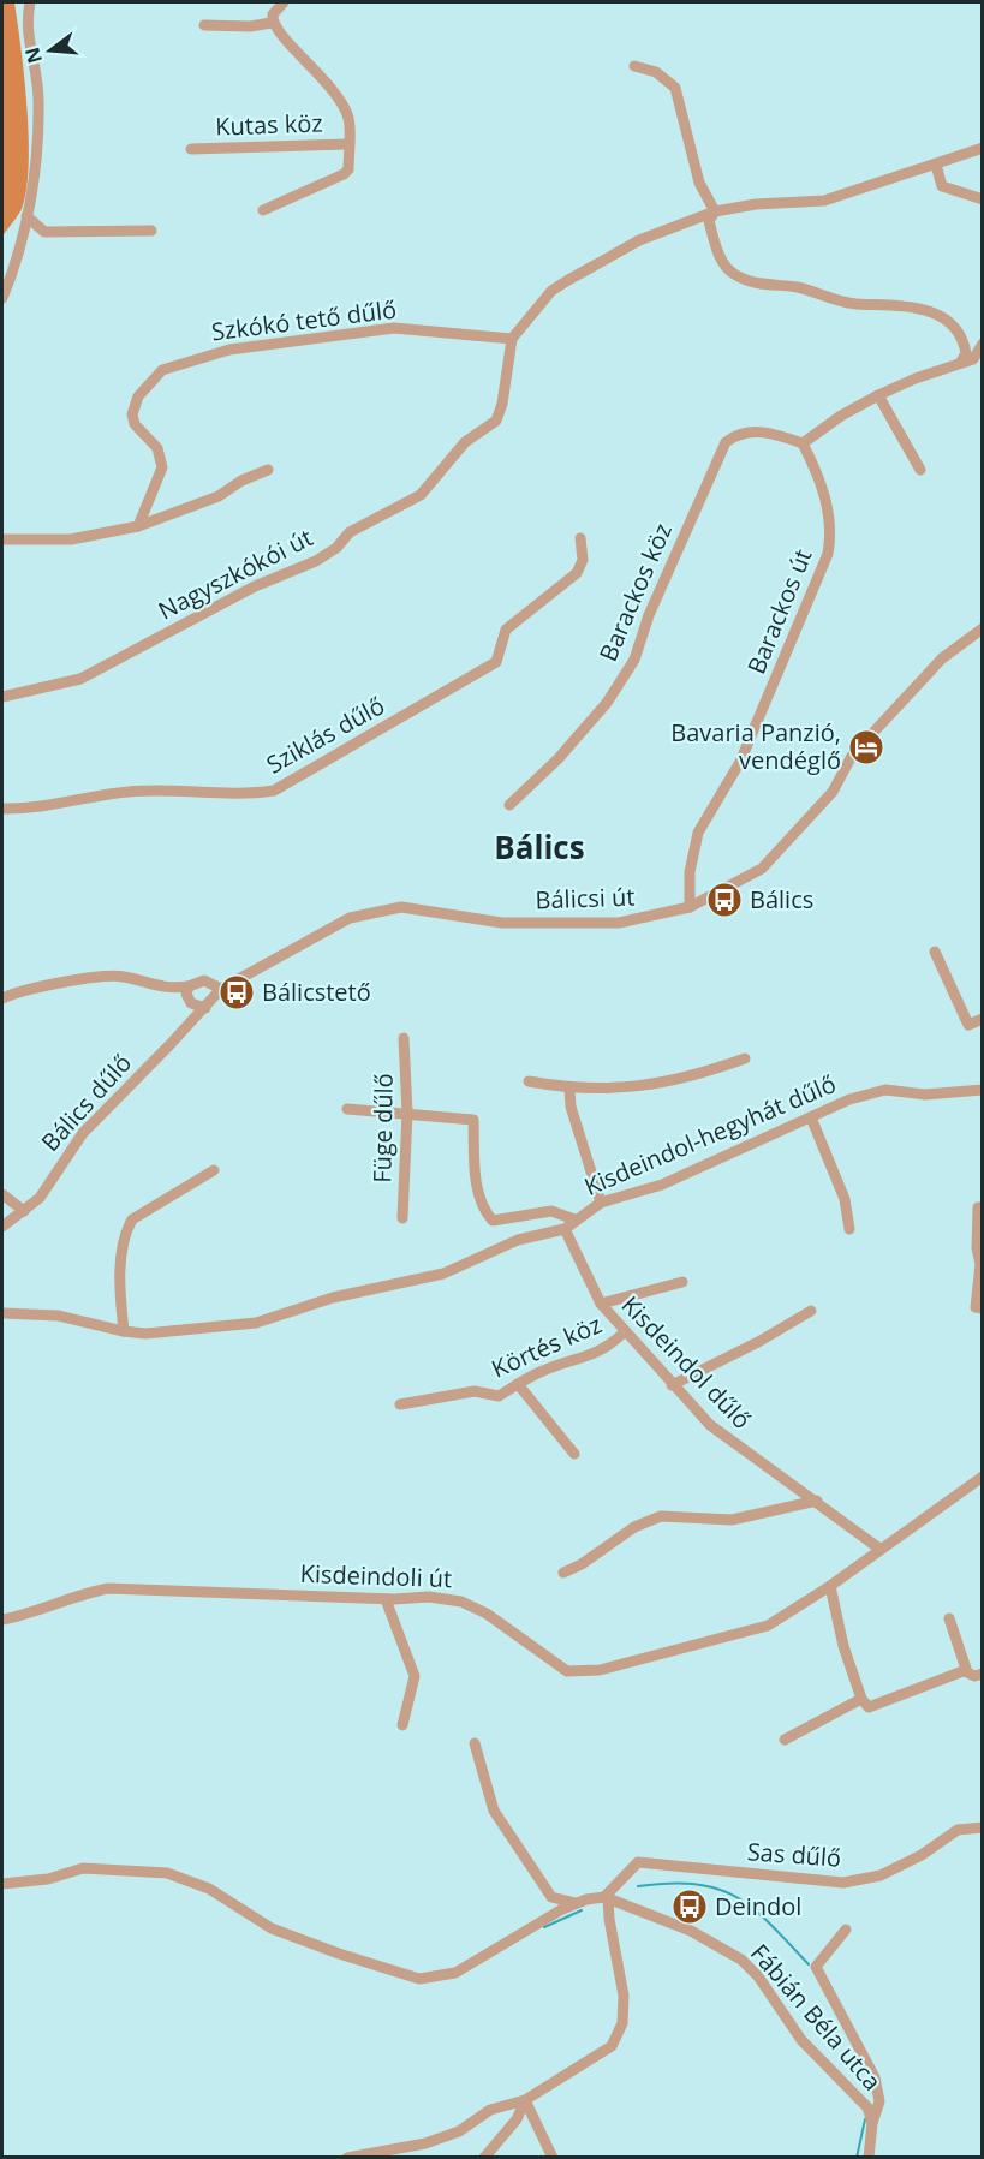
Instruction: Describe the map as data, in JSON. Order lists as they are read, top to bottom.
{
  "streets": {
    "street": [
      "Kutas köz",
      "Szkókó tető dűlő",
      "Nagyszkókói út",
      "Barackos köz",
      "Barackos út",
      "Sziklás dűlő",
      "Bálicsi út",
      "Bálics dűlő",
      "Füge dűlő",
      "Kisdeindol-hegyhát dűlő",
      "Körtés köz",
      "Kisdeindol dűlő",
      "Kisdeindoli út",
      "Sas dűlő",
      "Fábián Béla utca"
    ]
  },
  "crossings": [
    ["Szkókó tető dűlő", "Nagyszkókói út"],
    ["Barackos köz", "Barackos út"],
    ["Barackos út", "Bálicsi út"],
    ["Bálicsi út", "Bálics dűlő"],
    ["Kisdeindol-hegyhát dűlő", "Kisdeindol dűlő"],
    ["Körtés köz", "Kisdeindol dűlő"],
    ["Kisdeindol dűlő", "Kisdeindoli út"],
    ["Sas dűlő", "Fábián Béla utca"]
  ],
  "districts": ["Bálics"],
  "places": {
    "hotel": ["Bavaria Panzió, vendéglő"],
    "bus stop": ["Bálics", "Bálicstető", "Deindol"]
  },
  "north": "left"
}
